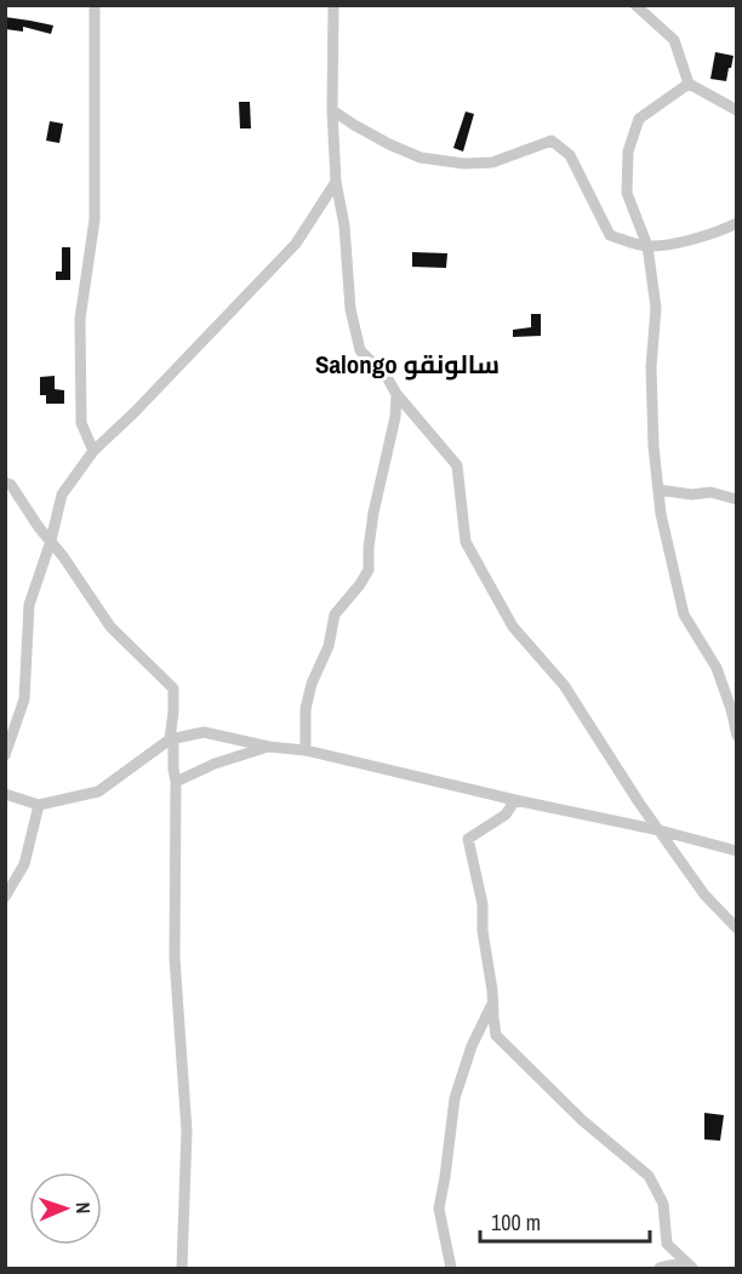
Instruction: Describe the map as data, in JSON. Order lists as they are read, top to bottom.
{
  "districts": ["Salongo سالونقو"],
  "scale_bar": "100 m",
  "north": "right"
}
